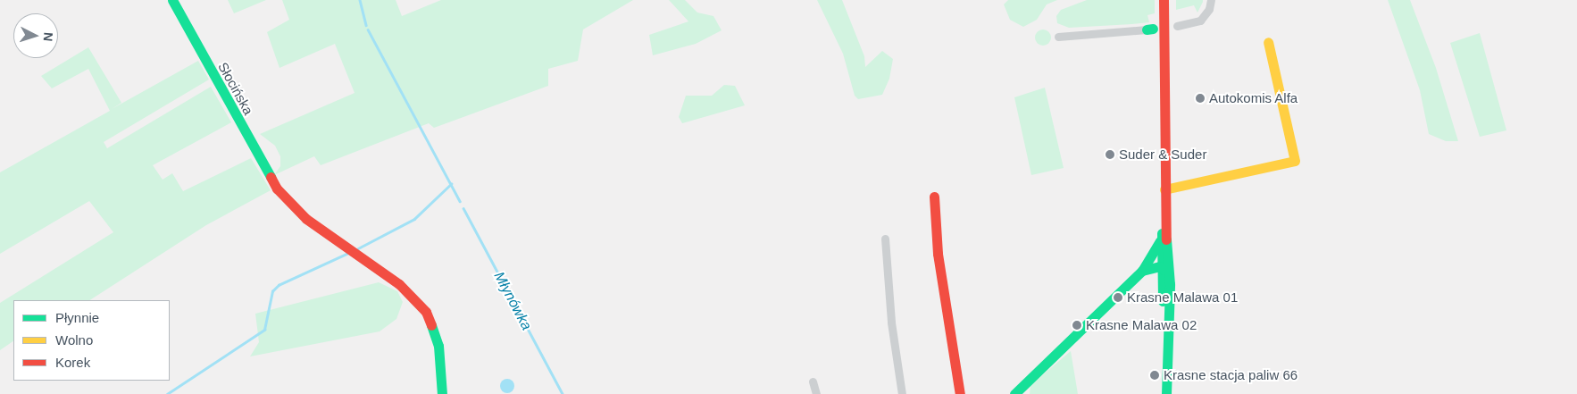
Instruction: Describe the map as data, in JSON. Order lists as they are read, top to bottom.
{
  "streets": {
    "street": ["Słocińska"]
  },
  "water": ["Młynówka"],
  "places": [
    "Autokomis Alfa",
    "Suder & Suder",
    "Krasne Malawa 01",
    "Krasne Malawa 02",
    "Krasne stacja paliw 66"
  ],
  "legend": ["Płynnie", "Wolno", "Korek"],
  "north": "right"
}
